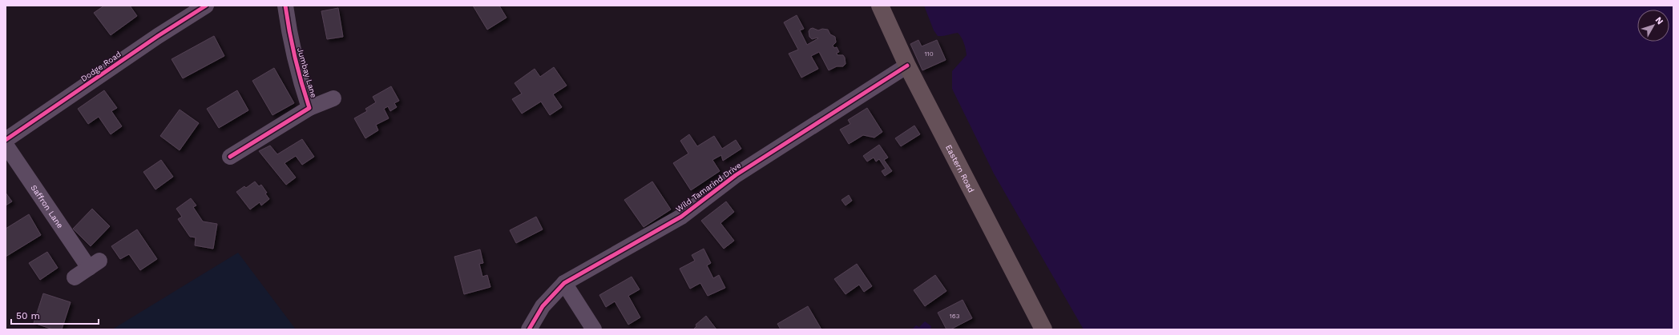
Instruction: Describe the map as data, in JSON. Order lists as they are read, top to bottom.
{
  "streets": {
    "highway": ["Eastern Road"],
    "street": [
      "Dodge Road",
      "Jumbay Lane",
      "Wild Tamarind Drive",
      "Saffron Lane"
    ]
  },
  "crossings": [
    ["Eastern Road", "Wild Tamarind Drive"]
  ],
  "house_numbers": ["110", "163"],
  "scale_bar": "50 m",
  "north": "top right"
}
